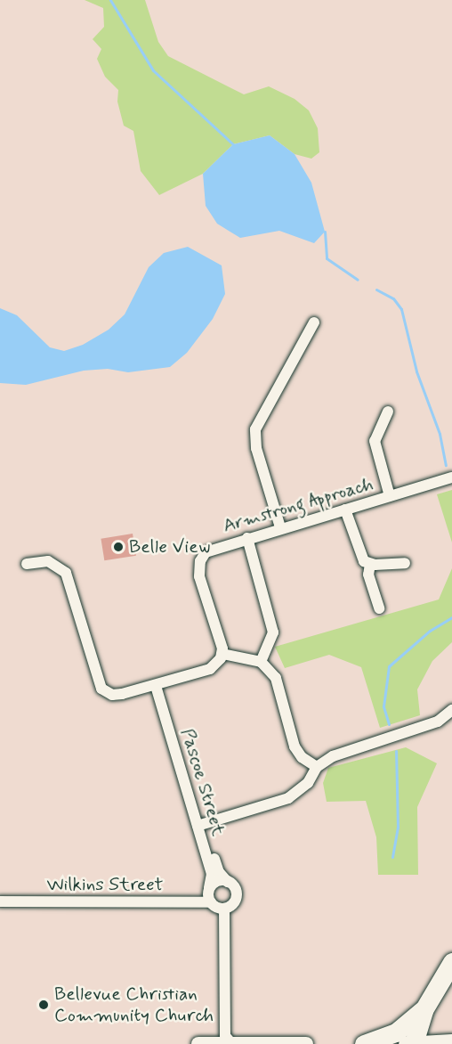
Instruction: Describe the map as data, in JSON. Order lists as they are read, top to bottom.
{
  "streets": {
    "street": ["Armstrong Approach", "Pascoe Street", "Wilkins Street"]
  },
  "crossings": [
    ["Pascoe Street", "Wilkins Street"]
  ],
  "places": ["Belle View", "Bellevue Christian Community Church"]
}
